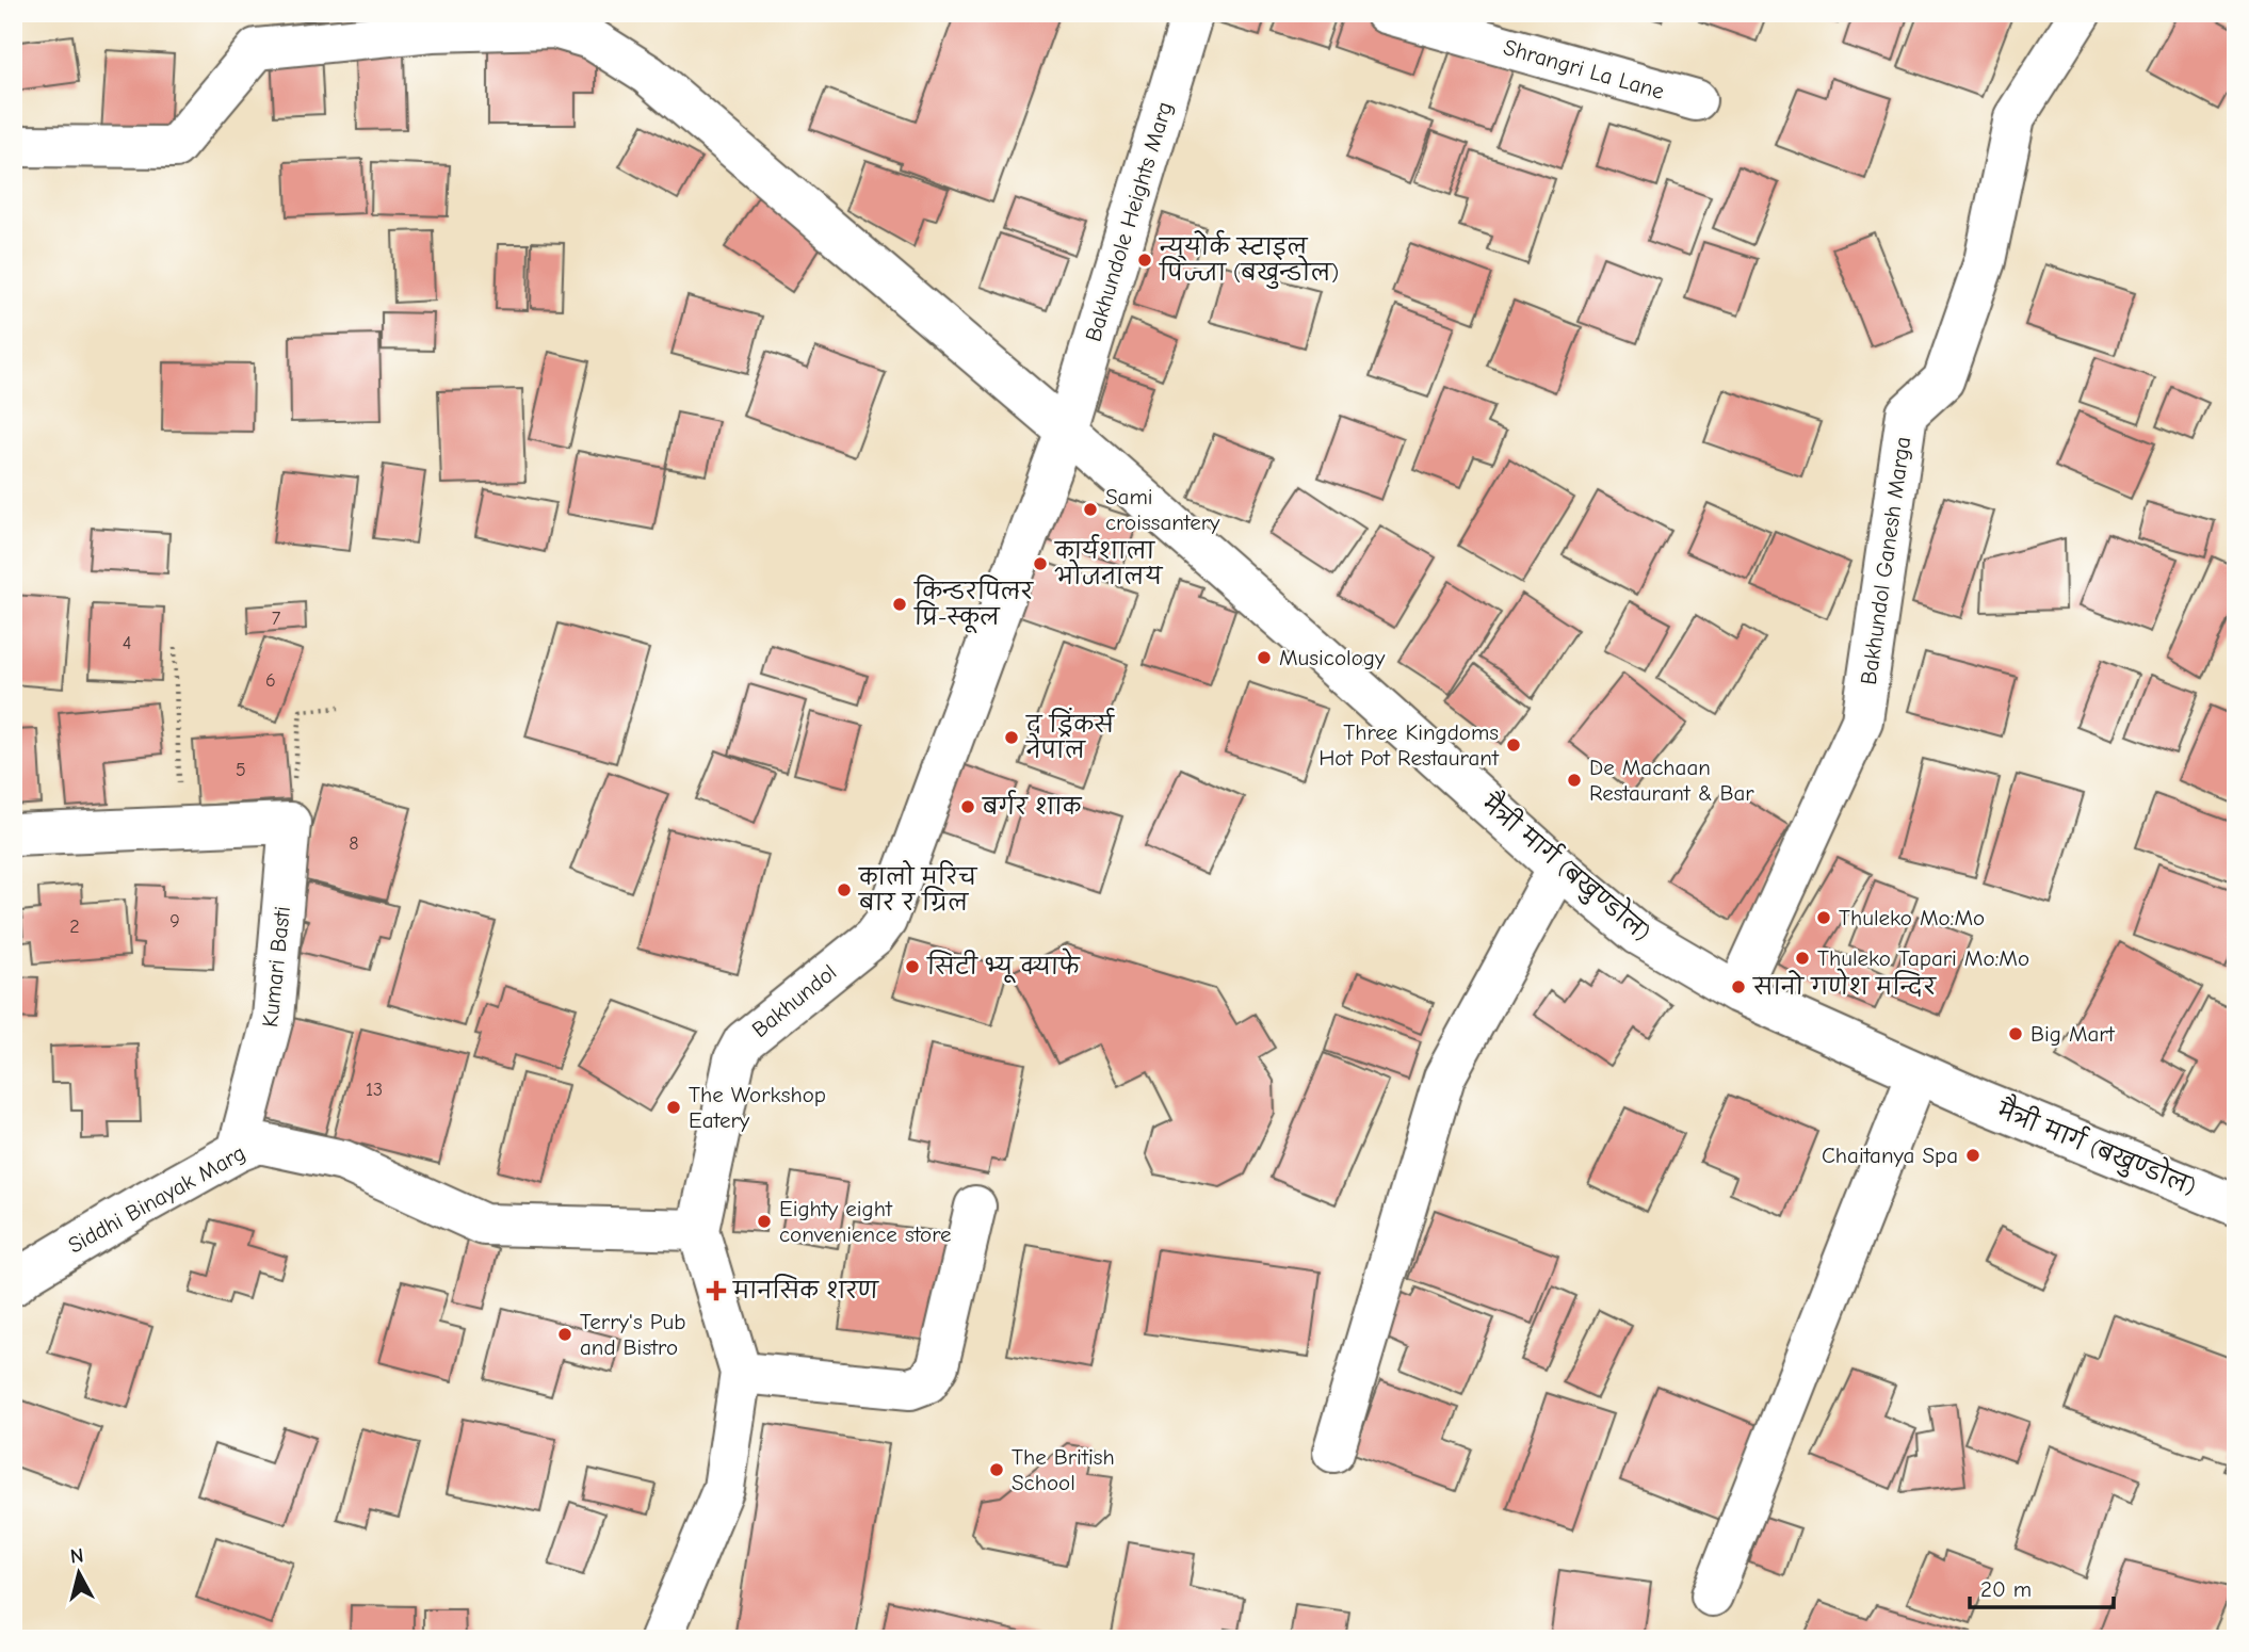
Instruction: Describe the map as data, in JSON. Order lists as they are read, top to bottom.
{
  "streets": {
    "street": [
      "Shrangri La Lane",
      "Bakhundole Heights Marg",
      "Bakhundol Ganesh Marga",
      "मैत्री मार्ग (बखुण्डोल)",
      "Kumari Basti",
      "Bakhundol",
      "Siddhi Binayak Marg"
    ]
  },
  "crossings": [
    ["Bakhundole Heights Marg", "मैत्री मार्ग (बखुण्डोल)"],
    ["Bakhundole Heights Marg", "Bakhundol"],
    ["Bakhundol Ganesh Marga", "मैत्री मार्ग (बखुण्डोल)"],
    ["मैत्री मार्ग (बखुण्डोल)", "Bakhundol"],
    ["Kumari Basti", "Siddhi Binayak Marg"],
    ["Bakhundol", "Siddhi Binayak Marg"]
  ],
  "places": {
    "other": [
      "न्यूयोर्क स्टाइल पिज्जा (बखुन्डोल)",
      "Sami croissantery",
      "कार्यशाला भोजनालय",
      "किन्डरपिलर प्रि-स्कूल",
      "Musicology",
      "द ड्रिंकर्स नेपाल",
      "Three Kingdoms Hot Pot Restaurant",
      "De Machaan Restaurant & Bar",
      "बर्गर शाक",
      "कालो मरिच बार र ग्रिल",
      "Thuleko Mo:Mo",
      "Thuleko Tapari Mo:Mo",
      "सिटी भ्यू क्याफे",
      "सानो गणेश मन्दिर",
      "Big Mart",
      "The Workshop Eatery",
      "Chaitanya Spa",
      "Eighty eight convenience store",
      "Terry's Pub and Bistro",
      "The British School"
    ],
    "health": ["मानसिक शरण"]
  },
  "house_numbers": [
    "7",
    "4",
    "6",
    "5",
    "8",
    "9",
    "2",
    "13"
  ],
  "scale_bar": "20 m",
  "north": "top"
}
